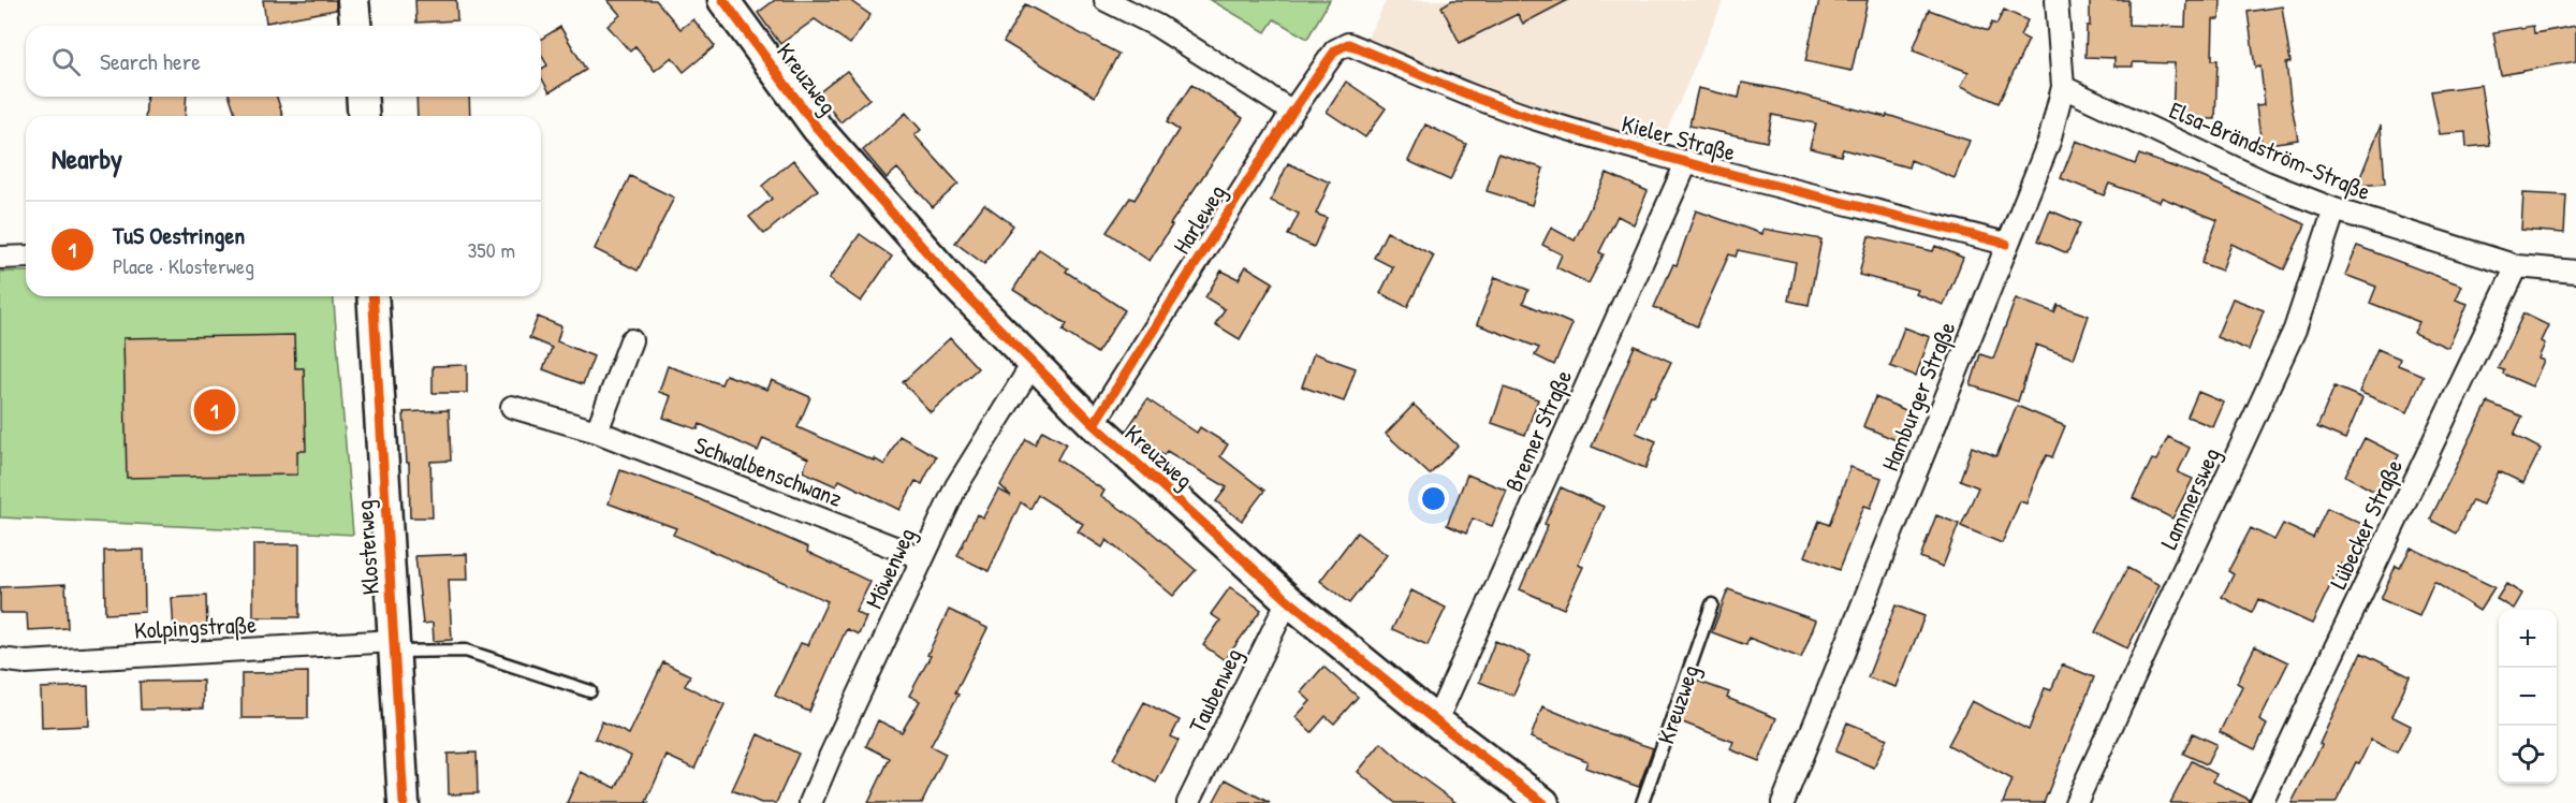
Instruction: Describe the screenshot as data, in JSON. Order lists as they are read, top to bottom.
{
  "streets": {
    "street": [
      "Kreuzweg",
      "Kieler Straße",
      "Elsa-Brändström-Straße",
      "Harleweg",
      "Hamburger Straße",
      "Bremer Straße",
      "Schwalbenschwanz",
      "Lammersweg",
      "Lübecker Straße",
      "Klosterweg",
      "Möwenweg",
      "Kolpingstraße",
      "Taubenweg"
    ]
  },
  "crossings": [
    ["Kreuzweg", "Harleweg"],
    ["Kreuzweg", "Bremer Straße"],
    ["Kreuzweg", "Möwenweg"],
    ["Kreuzweg", "Taubenweg"],
    ["Kieler Straße", "Harleweg"],
    ["Kieler Straße", "Hamburger Straße"],
    ["Kieler Straße", "Bremer Straße"],
    ["Elsa-Brändström-Straße", "Hamburger Straße"],
    ["Elsa-Brändström-Straße", "Lammersweg"],
    ["Elsa-Brändström-Straße", "Lübecker Straße"],
    ["Schwalbenschwanz", "Möwenweg"],
    ["Klosterweg", "Kolpingstraße"]
  ],
  "page": {
    "search": "Search here",
    "heading": "Nearby",
    "list": [
      {
        "mark": "1",
        "name": "TuS Oestringen",
        "note": "Place · Klosterweg",
        "value": "350 m"
      }
    ],
    "pins": "1",
    "map_buttons": ["+", "−"]
  }
}
